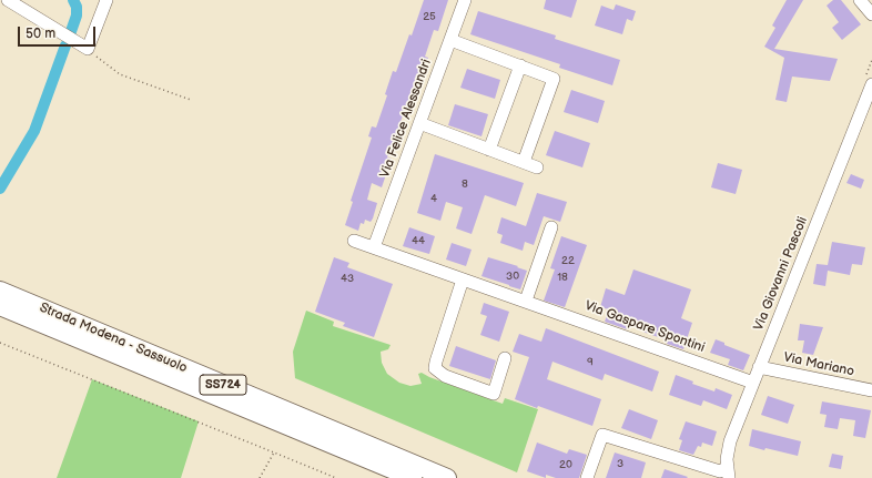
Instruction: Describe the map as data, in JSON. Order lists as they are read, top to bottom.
{
  "streets": {
    "highway": ["Strada Modena - Sassuolo", "SS724"],
    "street": [
      "Via Felice Alessandri",
      "Via Giovanni Pascoli",
      "Via Gaspare Spontini",
      "Via Mariano"
    ]
  },
  "crossings": [
    ["Via Felice Alessandri", "Via Gaspare Spontini"],
    ["Via Giovanni Pascoli", "Via Gaspare Spontini"],
    ["Via Giovanni Pascoli", "Via Mariano"]
  ],
  "house_numbers": [
    "25",
    "8",
    "4",
    "44",
    "22",
    "30",
    "18",
    "43",
    "9",
    "3",
    "20"
  ],
  "scale_bar": "50 m"
}
